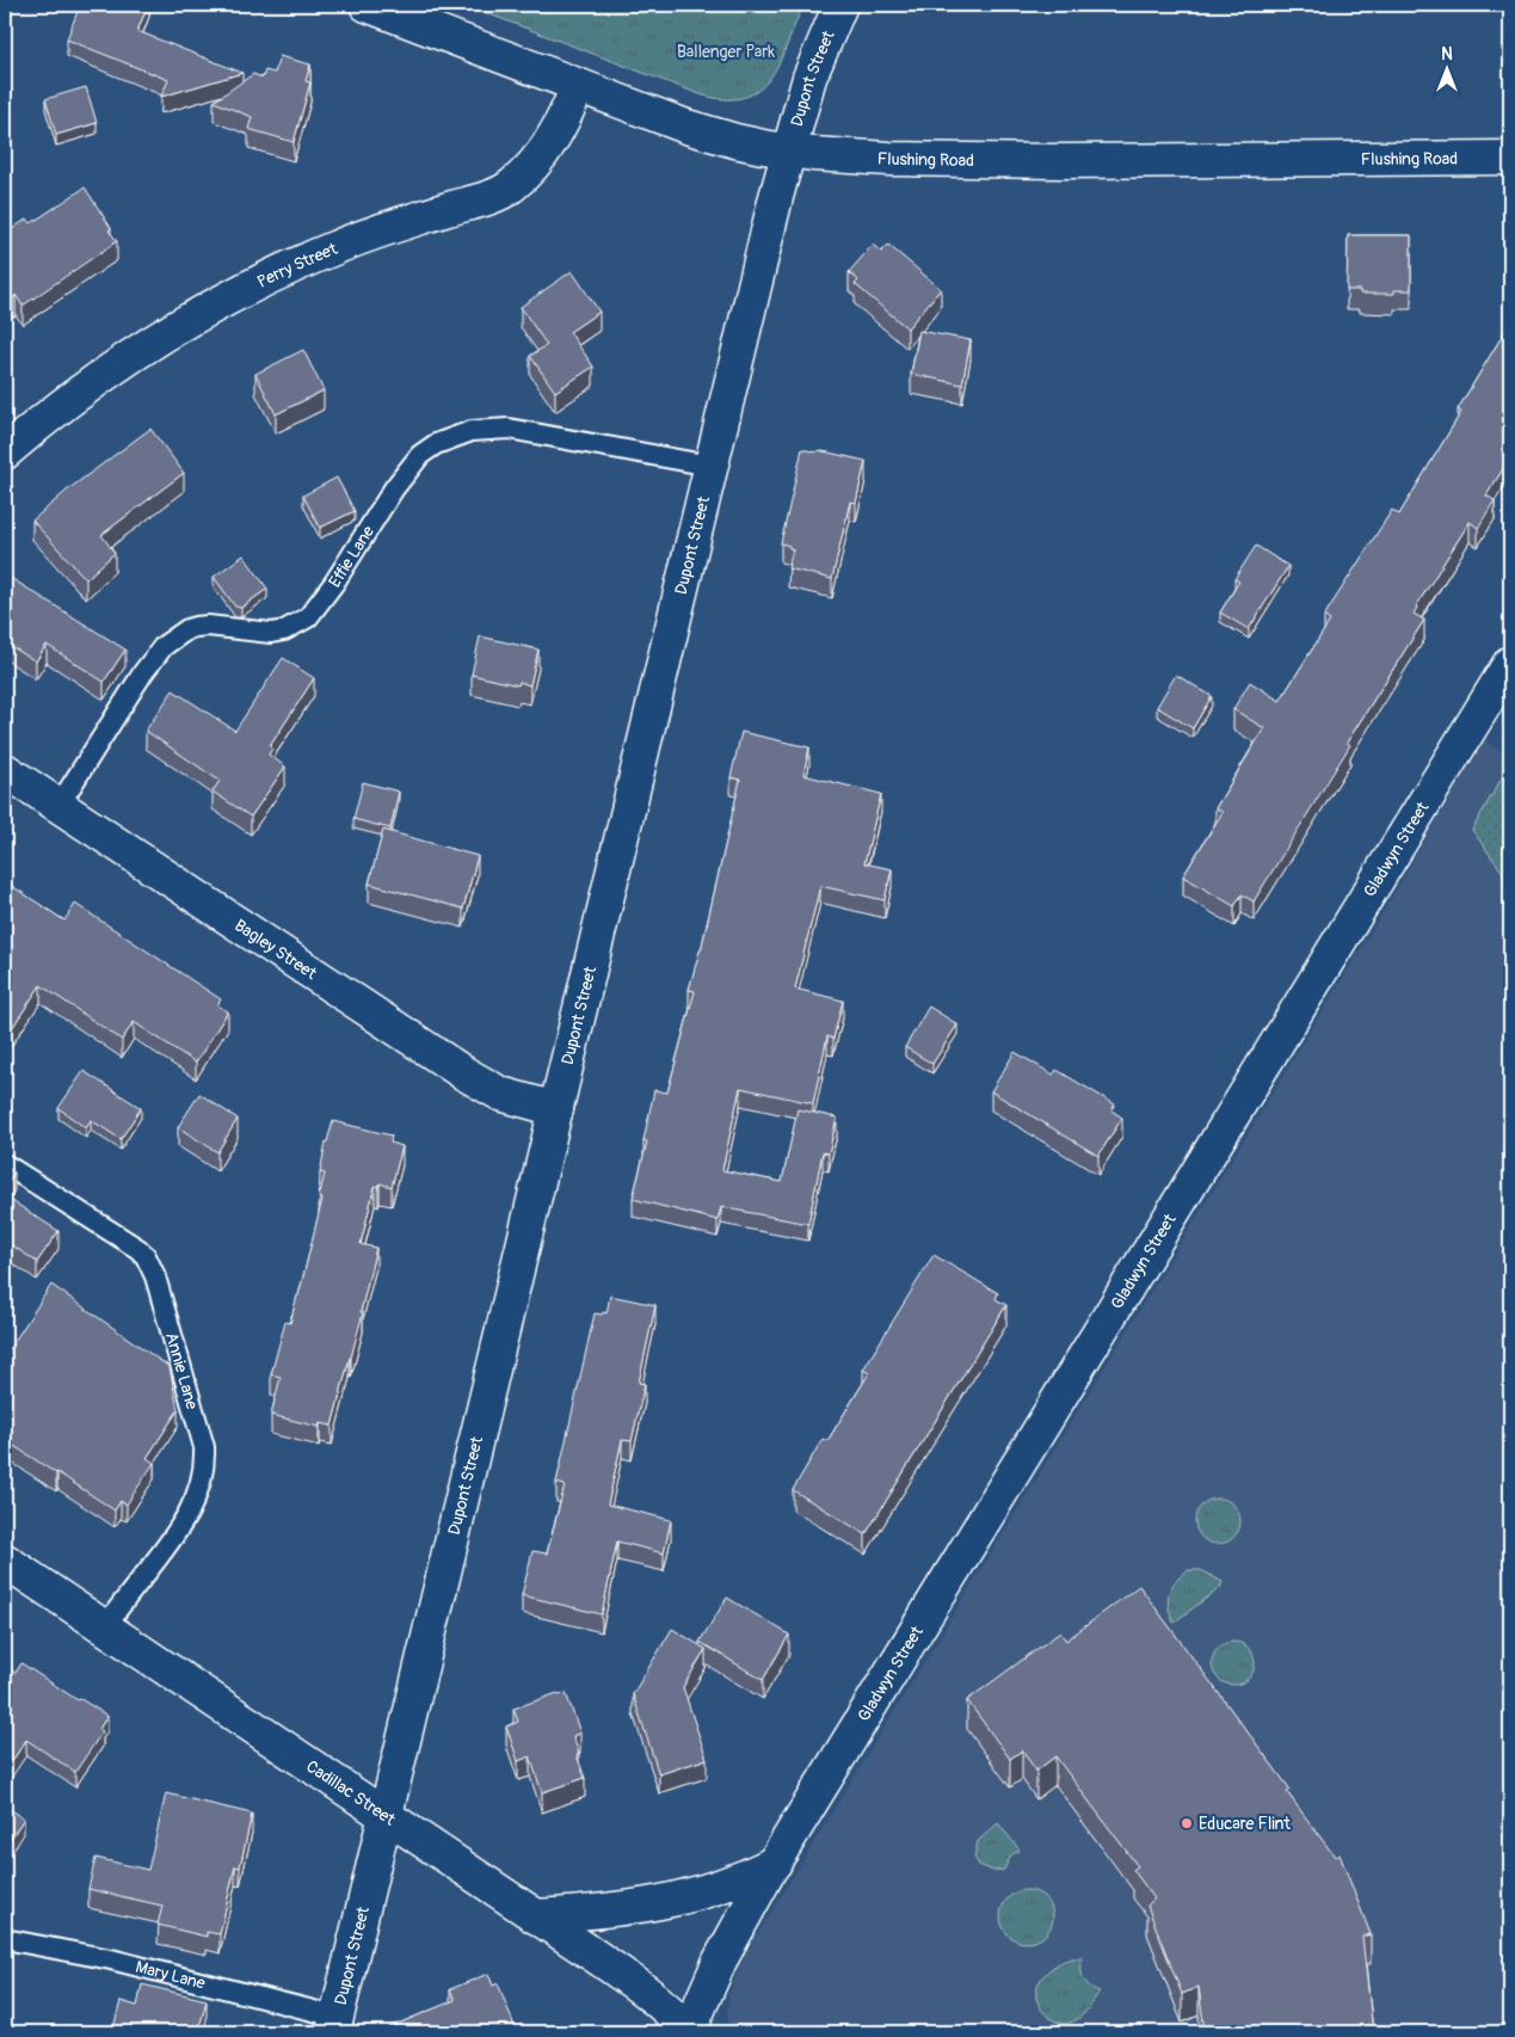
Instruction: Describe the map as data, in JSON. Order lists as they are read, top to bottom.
{
  "streets": {
    "street": [
      "Dupont Street",
      "Flushing Road",
      "Perry Street",
      "Gladwyn Street",
      "Bagley Street",
      "Cadillac Street"
    ],
    "lane": ["Effie Lane", "Annie Lane", "Mary Lane"]
  },
  "crossings": [
    ["Dupont Street", "Flushing Road"],
    ["Dupont Street", "Effie Lane"],
    ["Dupont Street", "Bagley Street"],
    ["Dupont Street", "Cadillac Street"],
    ["Dupont Street", "Mary Lane"],
    ["Flushing Road", "Perry Street"],
    ["Effie Lane", "Bagley Street"],
    ["Gladwyn Street", "Cadillac Street"],
    ["Annie Lane", "Cadillac Street"]
  ],
  "parks": ["Ballenger Park"],
  "places": ["Educare Flint"],
  "north": "top"
}
